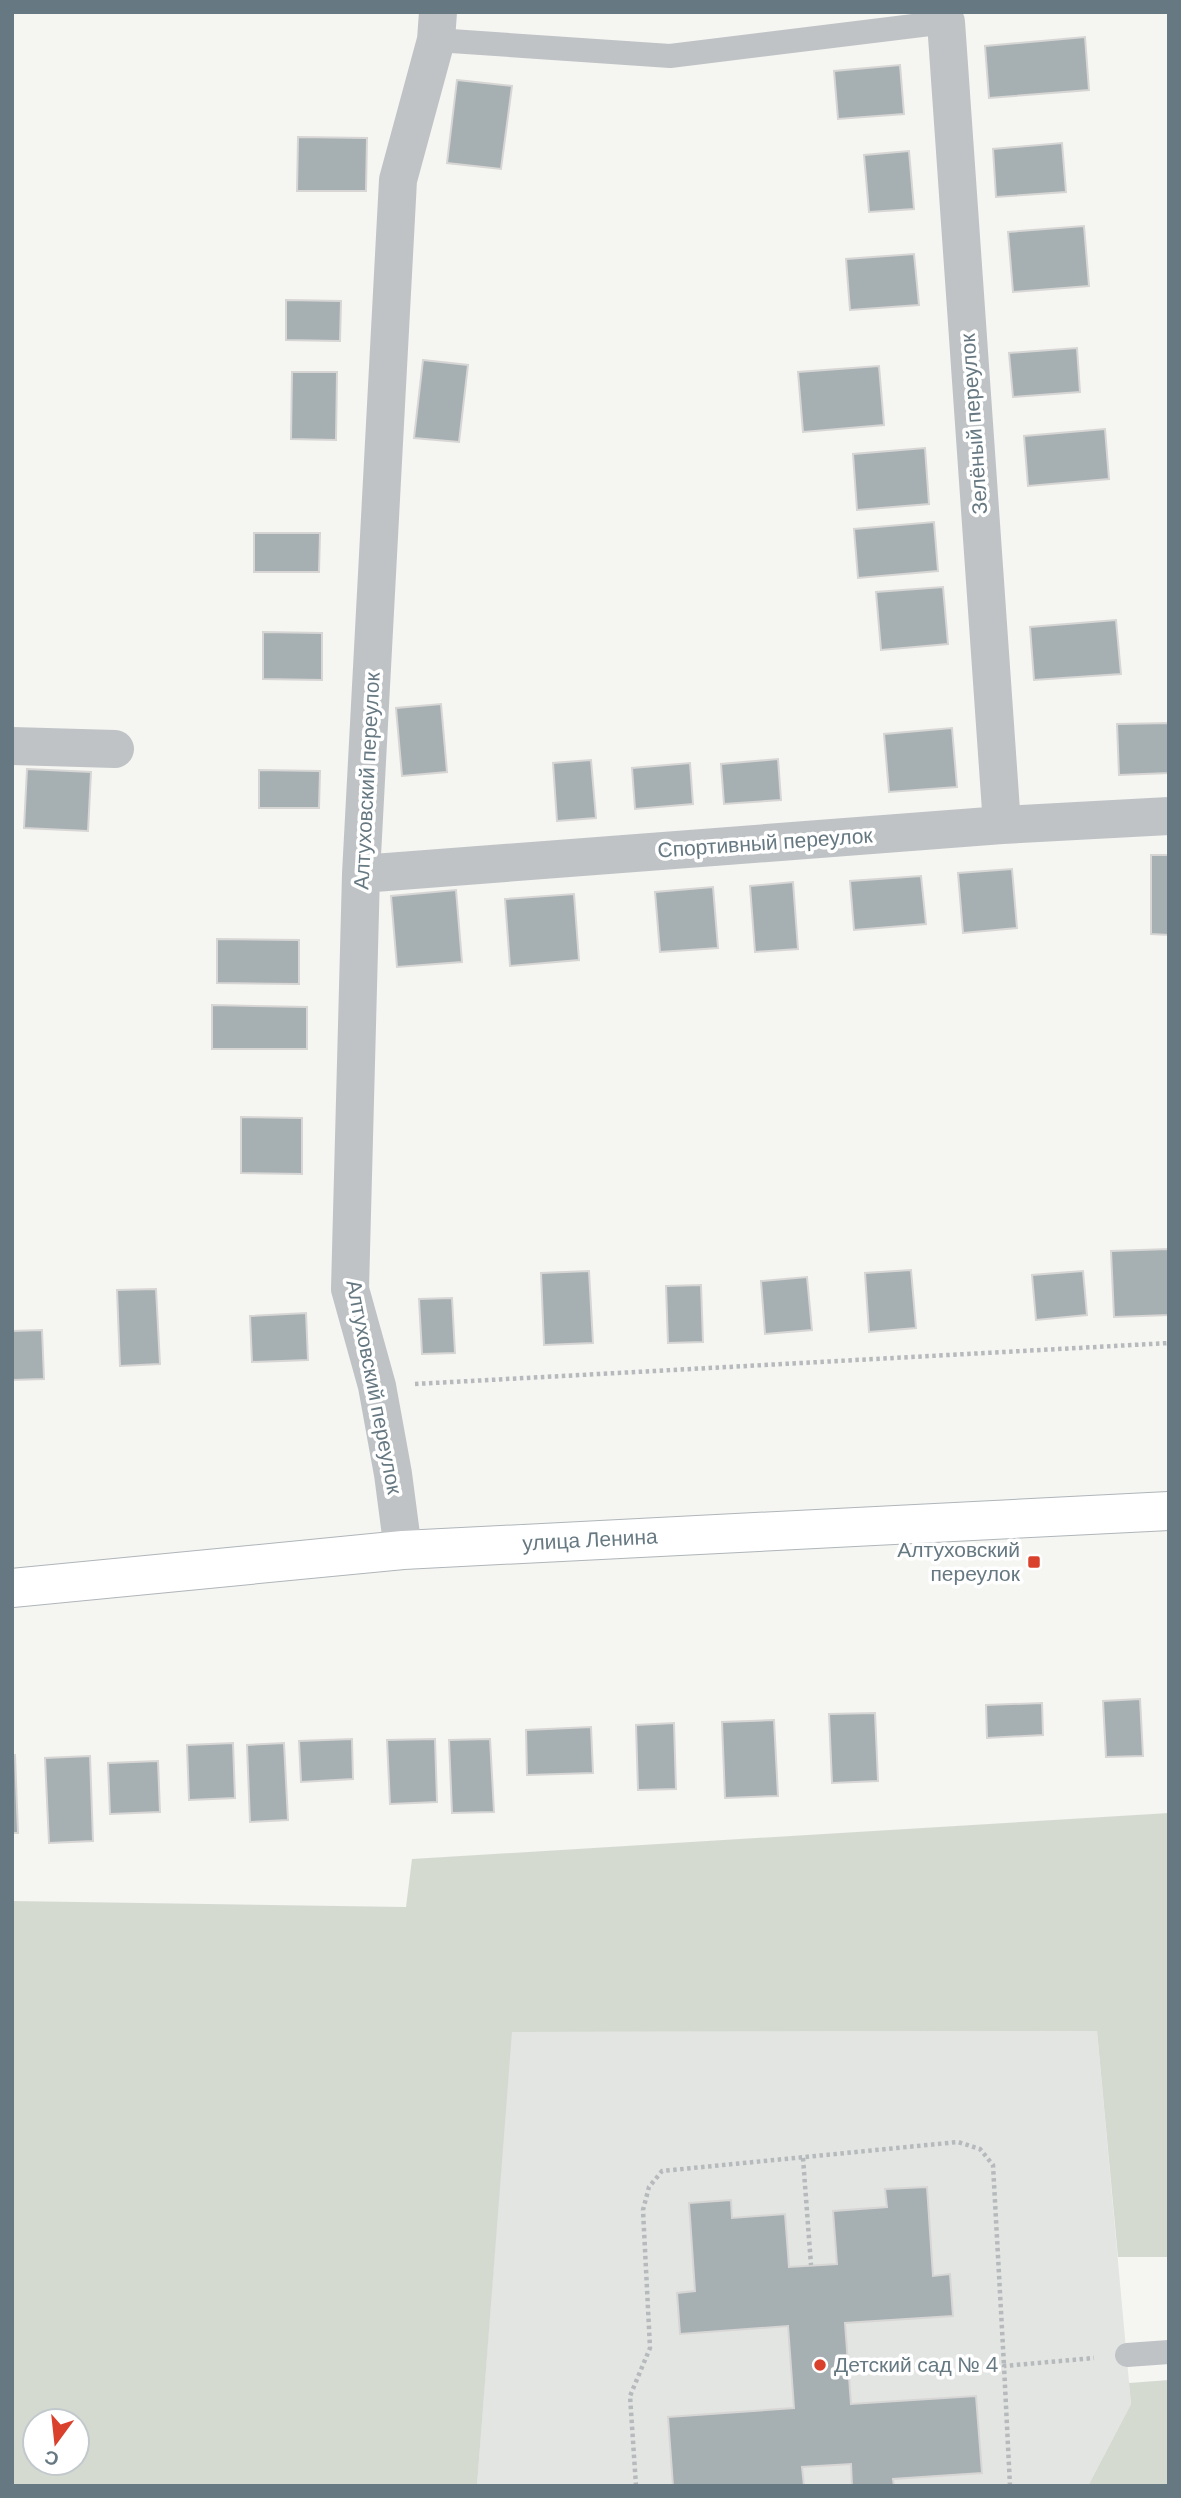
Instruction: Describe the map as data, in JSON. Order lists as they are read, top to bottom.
{
  "streets": {
    "main road": ["улица Ленина"],
    "street": ["Зелёный переулок", "Алтуховский переулок", "Спортивный переулок"]
  },
  "crossings": [
    ["Зелёный переулок", "Спортивный переулок"],
    ["Алтуховский переулок", "Спортивный переулок"],
    ["Алтуховский переулок", "улица Ленина"]
  ],
  "places": {
    "transit": ["Алтуховский переулок"],
    "other": ["Детский сад № 4"]
  },
  "north": "bottom"
}
